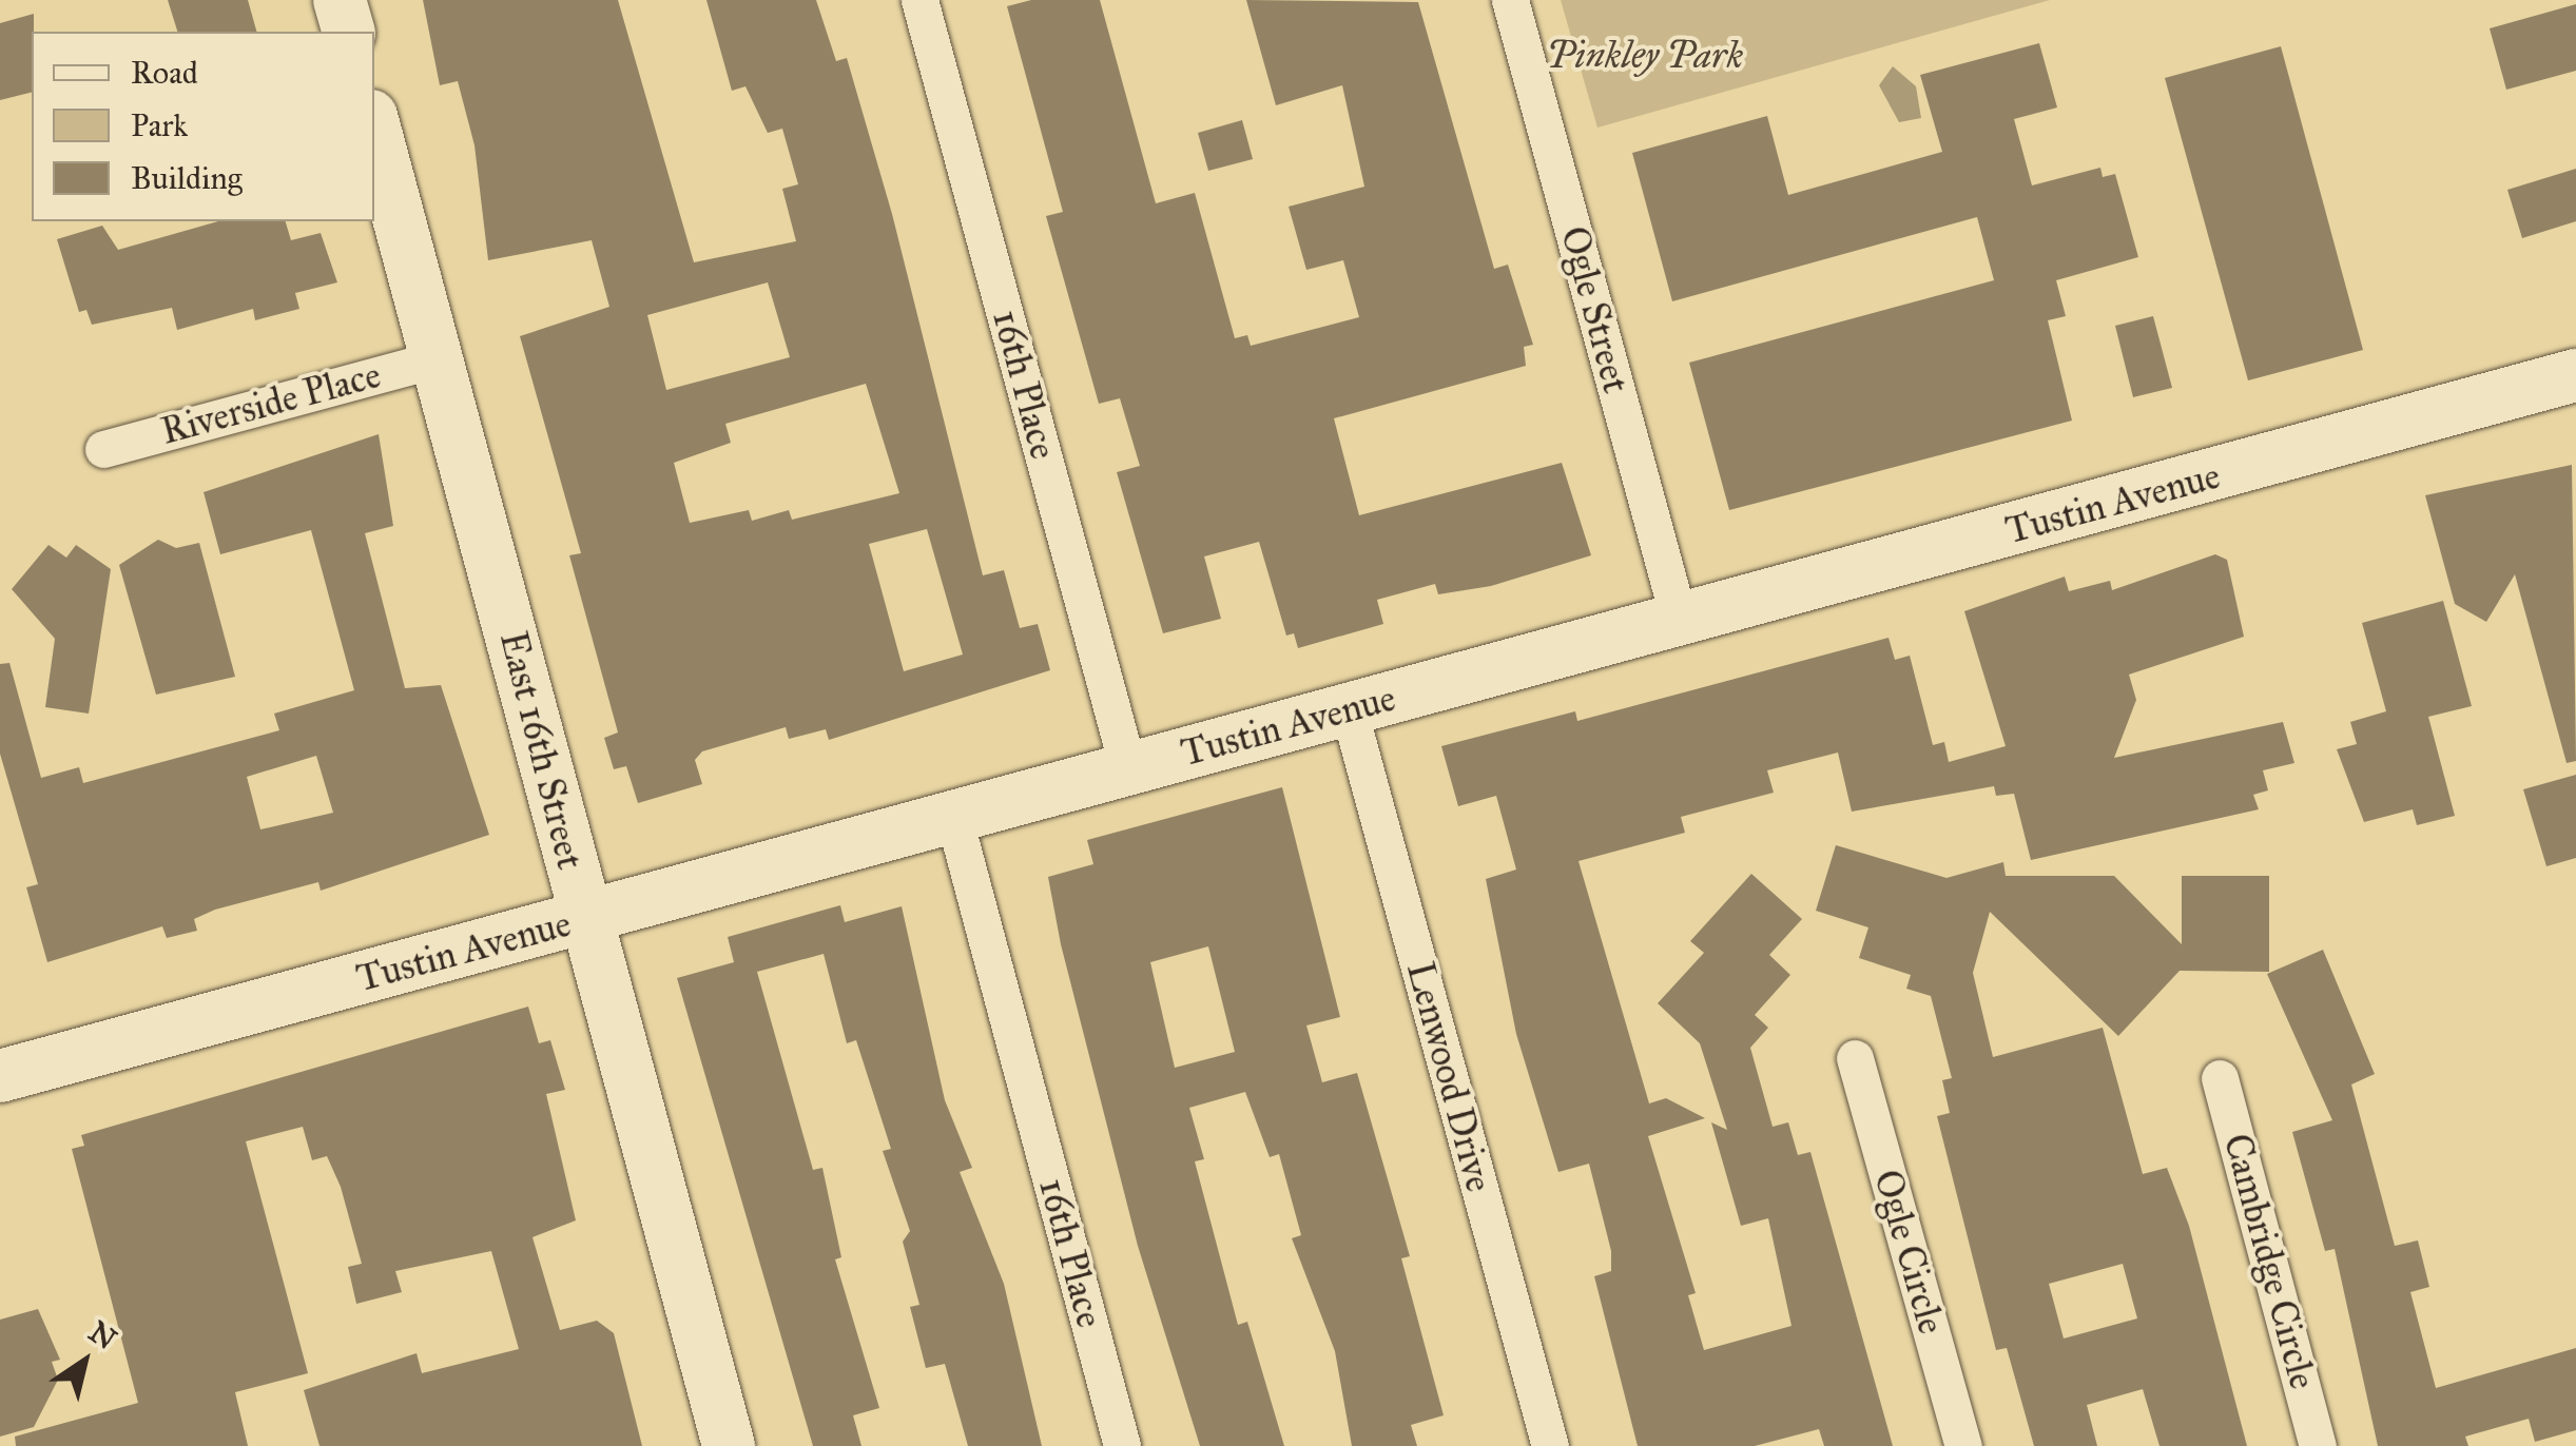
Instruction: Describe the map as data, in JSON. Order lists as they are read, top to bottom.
{
  "streets": {
    "street": [
      "Ogle Street",
      "16th Place",
      "Riverside Place",
      "Tustin Avenue",
      "East 16th Street",
      "Lenwood Drive",
      "Ogle Circle",
      "Cambridge Circle"
    ]
  },
  "crossings": [
    ["Ogle Street", "Tustin Avenue"],
    ["16th Place", "Tustin Avenue"],
    ["Riverside Place", "East 16th Street"],
    ["Tustin Avenue", "East 16th Street"],
    ["Tustin Avenue", "Lenwood Drive"]
  ],
  "parks": ["Pinkley Park"],
  "legend": ["Road", "Park", "Building"],
  "north": "top right"
}
